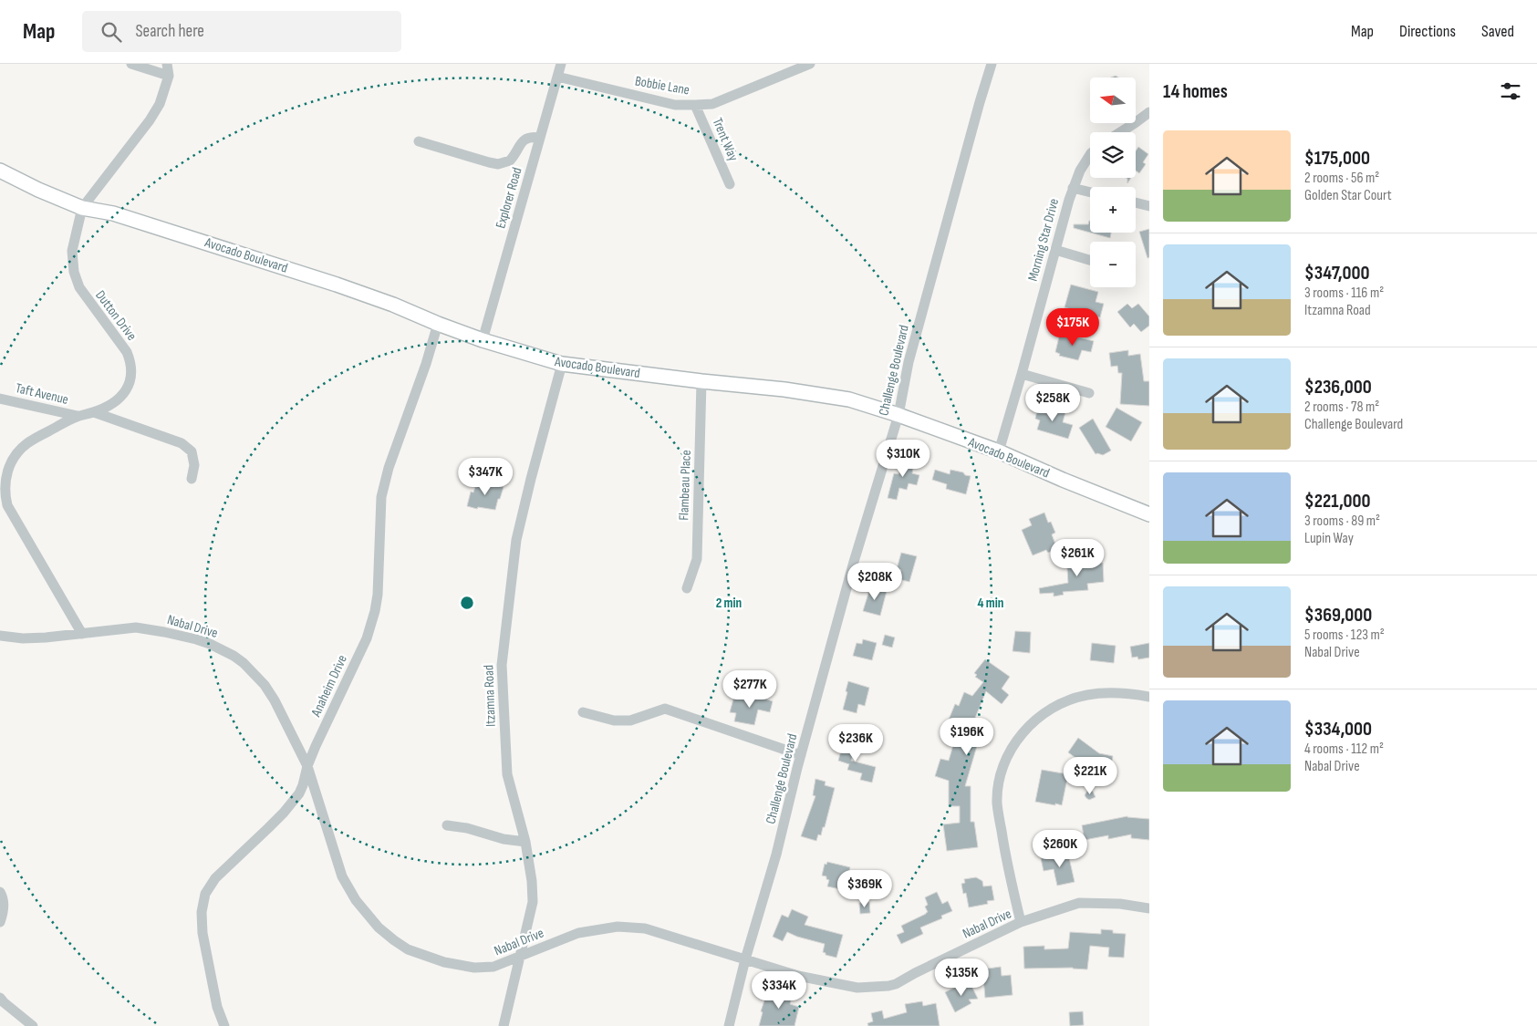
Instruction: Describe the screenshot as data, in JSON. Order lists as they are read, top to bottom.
{
  "streets": {
    "main road": ["Avocado Boulevard"],
    "street": [
      "Bobbie Lane",
      "Trent Way",
      "Explorer Road",
      "Morning Star Drive",
      "Dutton Drive",
      "Challenge Boulevard",
      "Taft Avenue",
      "Flambeau Place",
      "Nabal Drive",
      "Anaheim Drive",
      "Itzamna Road"
    ]
  },
  "crossings": [
    ["Bobbie Lane", "Trent Way"],
    ["Bobbie Lane", "Explorer Road"],
    ["Explorer Road", "Avocado Boulevard"],
    ["Morning Star Drive", "Avocado Boulevard"],
    ["Avocado Boulevard", "Dutton Drive"],
    ["Avocado Boulevard", "Challenge Boulevard"],
    ["Avocado Boulevard", "Flambeau Place"],
    ["Avocado Boulevard", "Anaheim Drive"],
    ["Avocado Boulevard", "Itzamna Road"],
    ["Dutton Drive", "Taft Avenue"],
    ["Dutton Drive", "Nabal Drive"],
    ["Challenge Boulevard", "Nabal Drive"],
    ["Nabal Drive", "Anaheim Drive"],
    ["Nabal Drive", "Itzamna Road"]
  ],
  "north": "left",
  "page": {
    "header": "Map",
    "search": "Search here",
    "nav": ["Map", "Directions", "Saved"],
    "heading": "14 homes",
    "map_buttons": ["+", "−"],
    "list": [
      {
        "name": "$175,000",
        "note": "2 rooms · 56 m² · Golden Star Court"
      },
      {
        "name": "$347,000",
        "note": "3 rooms · 116 m² · Itzamna Road"
      },
      {
        "name": "$236,000",
        "note": "2 rooms · 78 m² · Challenge Boulevard"
      },
      {
        "name": "$221,000",
        "note": "3 rooms · 89 m² · Lupin Way"
      },
      {
        "name": "$369,000",
        "note": "5 rooms · 123 m² · Nabal Drive"
      },
      {
        "name": "$334,000",
        "note": "4 rooms · 112 m² · Nabal Drive"
      }
    ],
    "price": [
      "$175K",
      "$258K",
      "$310K",
      "$347K",
      "$261K",
      "$208K",
      "$277K",
      "$196K",
      "$236K",
      "$221K",
      "$260K",
      "$369K",
      "$135K",
      "$334K"
    ]
  },
  "rings": ["2 min", "4 min"]
}
